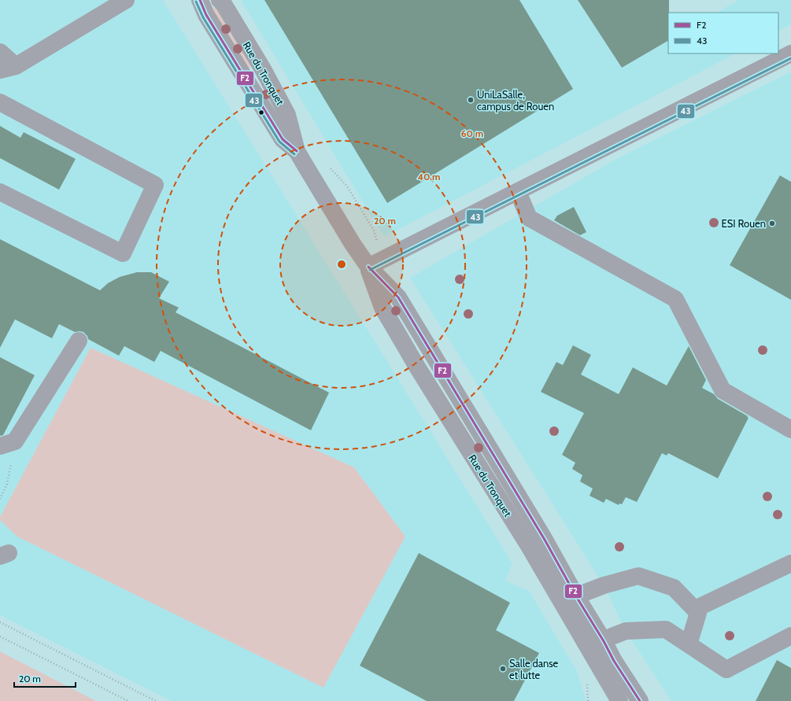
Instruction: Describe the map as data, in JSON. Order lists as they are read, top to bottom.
{
  "streets": {
    "street": ["Rue du Tronquet"]
  },
  "places": ["UniLaSalle, campus de Rouen", "ESI Rouen", "Salle danse et lutte"],
  "lines": ["transit line F2", "transit line 43"],
  "legend": ["F2", "43"],
  "scale_bar": "20 m",
  "rings": ["60 m", "40 m", "20 m"]
}
